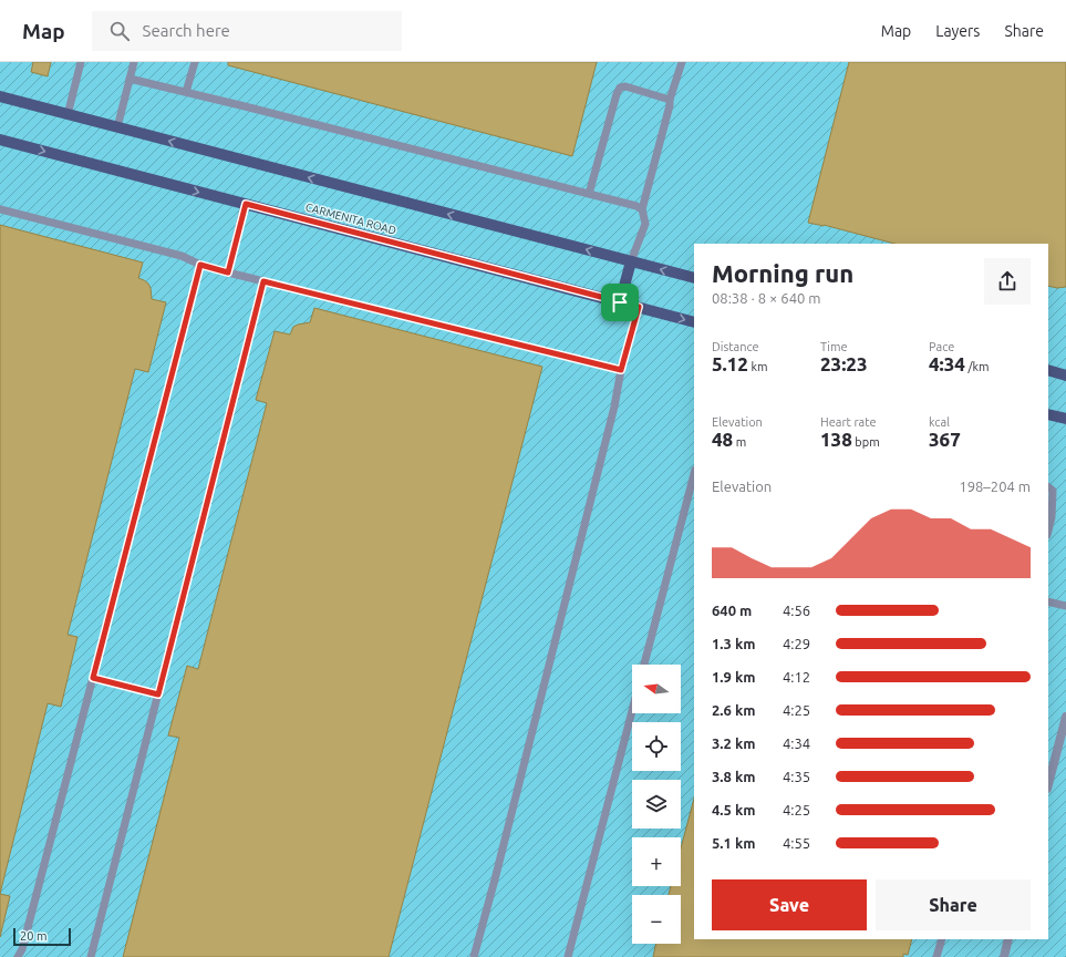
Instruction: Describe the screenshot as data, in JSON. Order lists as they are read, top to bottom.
{
  "streets": {
    "main road": ["CARMENITA ROAD"]
  },
  "scale_bar": "20 m",
  "north": "left",
  "page": {
    "header": "Map",
    "search": "Search here",
    "nav": ["Map", "Layers", "Share"],
    "heading": ["Morning run", "08:38 · 8 × 640 m"],
    "stats": [
      ["Distance", "5.12 km"],
      ["Time", "23:23"],
      ["Pace", "4:34 /km"],
      ["Elevation", "48 m"],
      ["Heart rate", "138 bpm"],
      ["kcal", "367"]
    ],
    "chart": ["Elevation", "198–204 m"],
    "list": [
      {
        "name": "640 m",
        "note": "4:56"
      },
      {
        "name": "1.3 km",
        "note": "4:29"
      },
      {
        "name": "1.9 km",
        "note": "4:12"
      },
      {
        "name": "2.6 km",
        "note": "4:25"
      },
      {
        "name": "3.2 km",
        "note": "4:34"
      },
      {
        "name": "3.8 km",
        "note": "4:35"
      },
      {
        "name": "4.5 km",
        "note": "4:25"
      },
      {
        "name": "5.1 km",
        "note": "4:55"
      }
    ],
    "map_buttons": ["+", "−"],
    "buttons": ["Save", "Share"],
    "scale": "20 m"
  }
}
